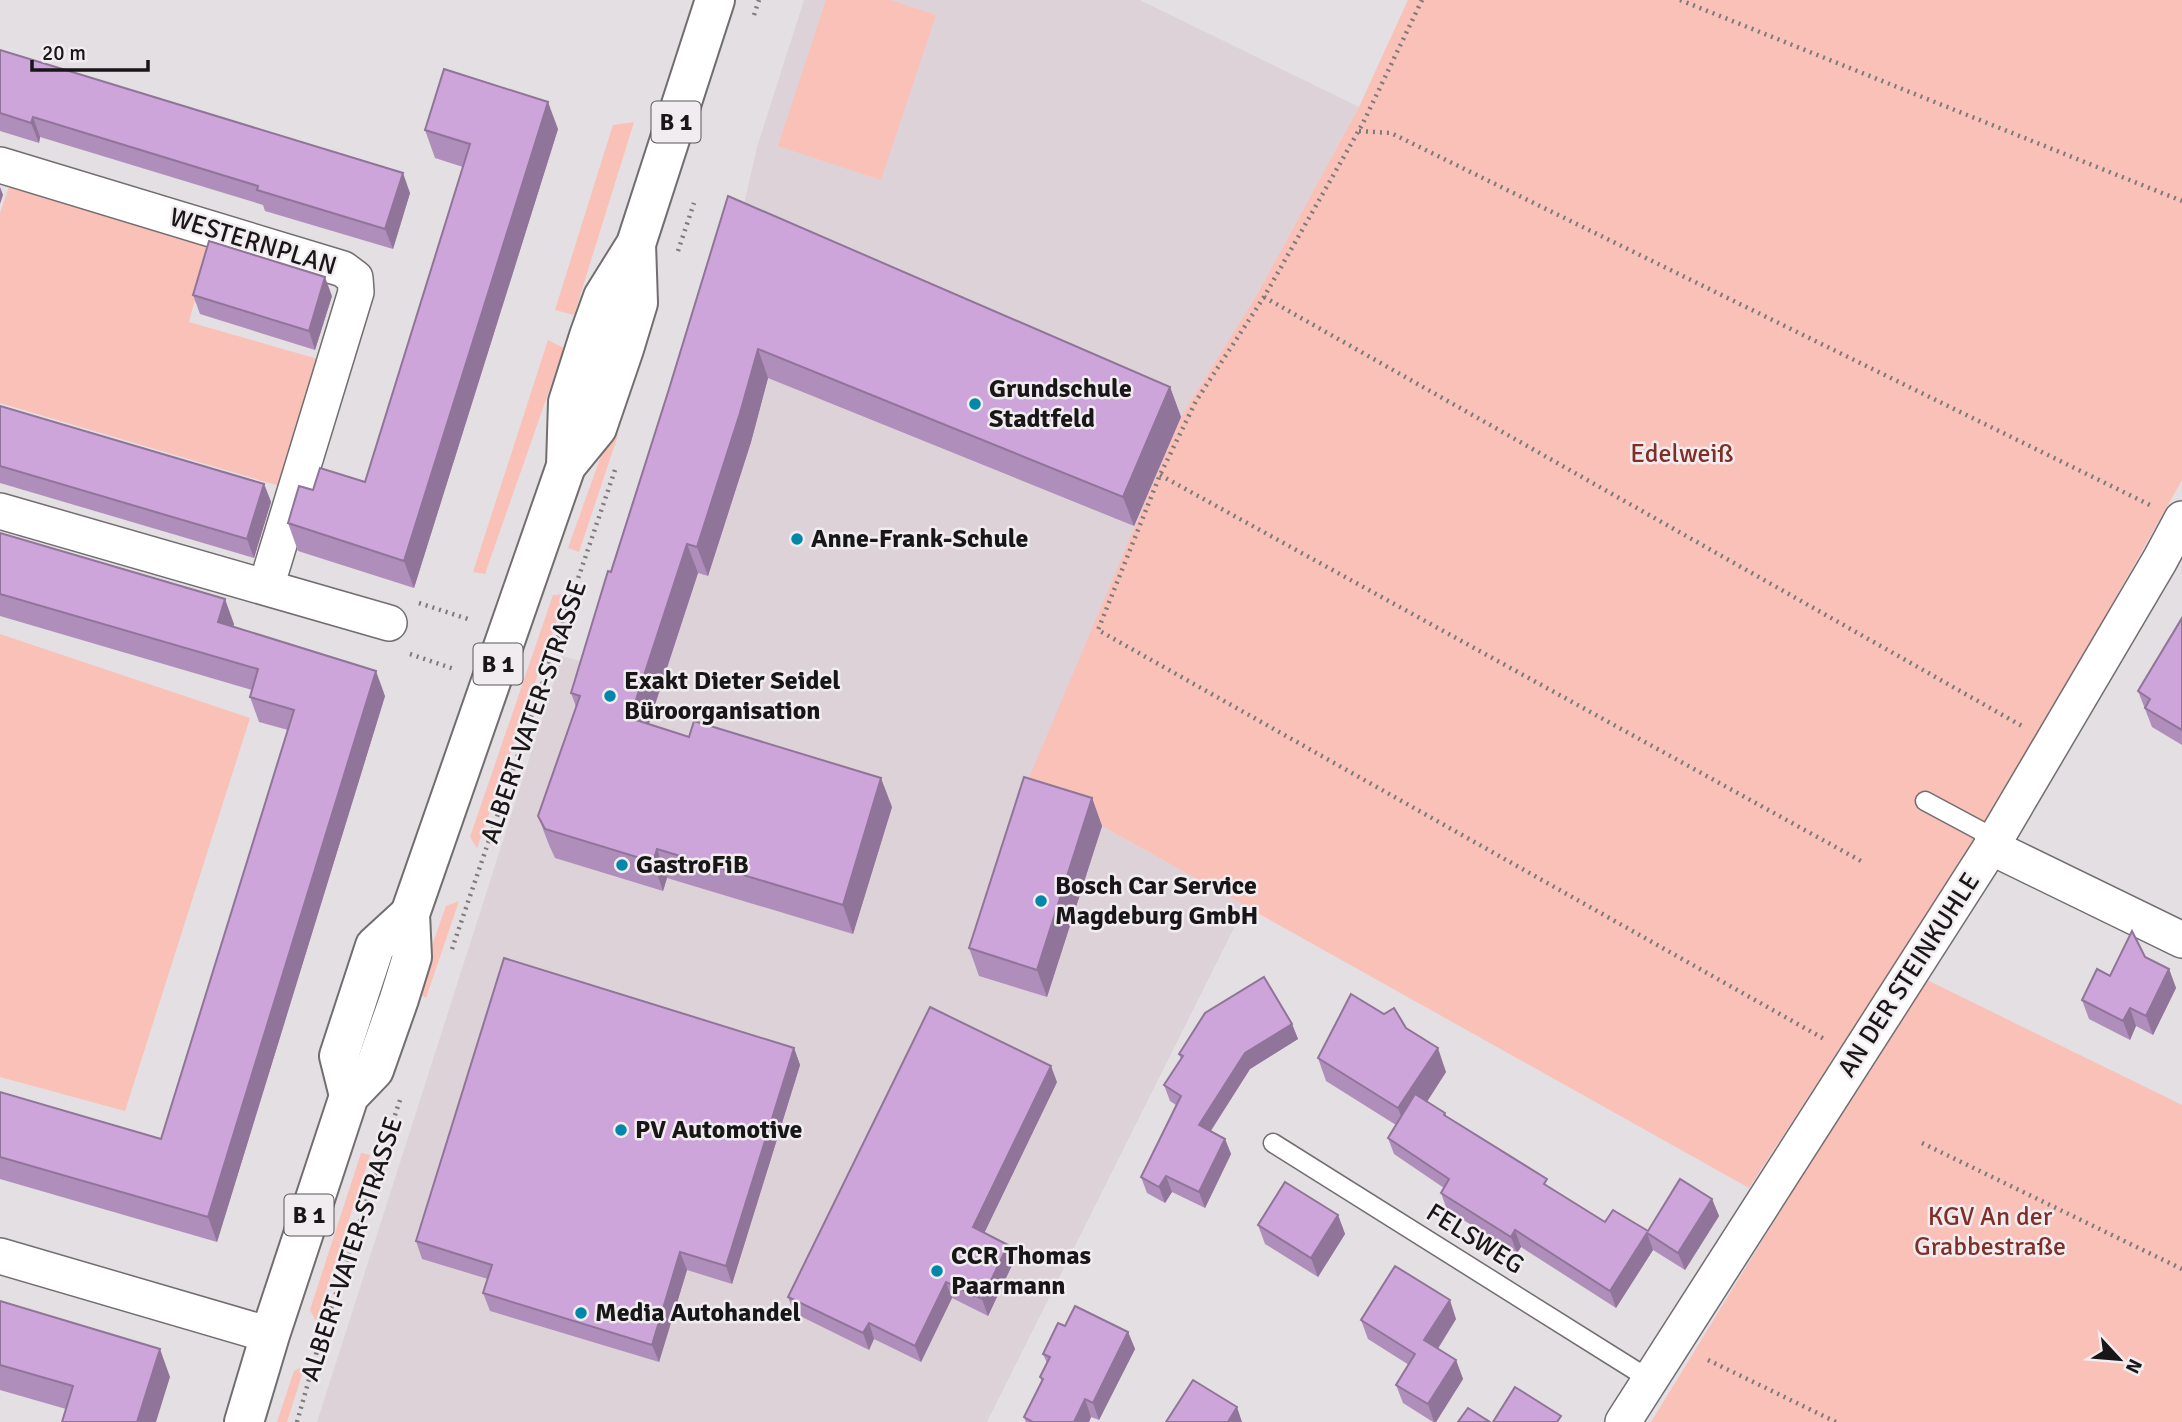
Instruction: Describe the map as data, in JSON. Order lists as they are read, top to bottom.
{
  "streets": {
    "main road": ["B 1", "ALBERT-VATER-STRASSE"],
    "street": ["WESTERNPLAN", "AN DER STEINKUHLE"],
    "lane": ["FELSWEG"]
  },
  "crossings": [
    ["AN DER STEINKUHLE", "FELSWEG"]
  ],
  "parks": ["Edelweiß", "KGV An der Grabbestraße"],
  "places": [
    "Grundschule Stadtfeld",
    "Anne-Frank-Schule",
    "Exakt Dieter Seidel Büroorganisation",
    "GastroFiB",
    "Bosch Car Service Magdeburg GmbH",
    "PV Automotive",
    "CCR Thomas Paarmann",
    "Media Autohandel"
  ],
  "scale_bar": "20 m",
  "north": "bottom right"
}
